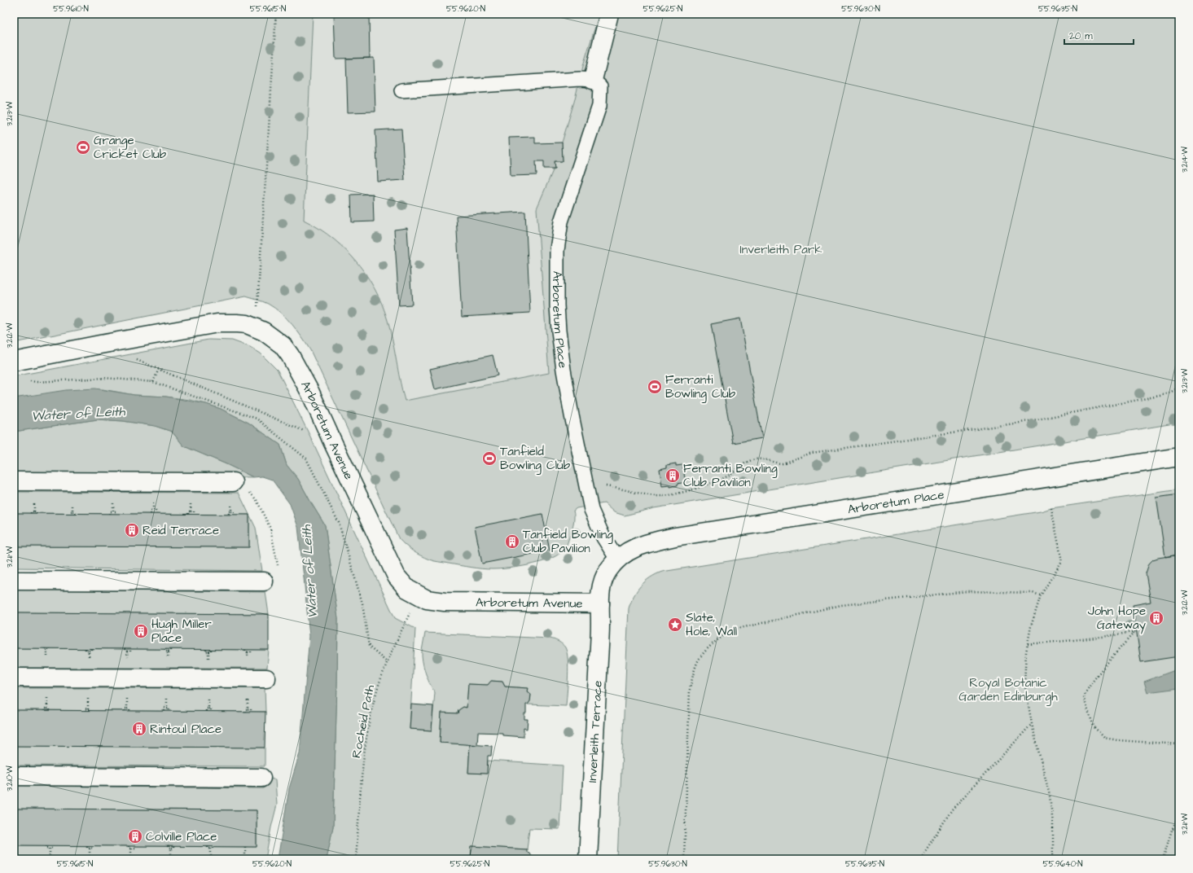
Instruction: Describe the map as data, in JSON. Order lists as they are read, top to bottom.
{
  "streets": {
    "street": ["Arboretum Place", "Arboretum Avenue", "Inverleith Terrace"],
    "path": ["Rocheid Path"]
  },
  "crossings": [
    ["Arboretum Place", "Arboretum Avenue"],
    ["Arboretum Place", "Inverleith Terrace"],
    ["Arboretum Avenue", "Rocheid Path"],
    ["Arboretum Avenue", "Inverleith Terrace"]
  ],
  "water": ["Water of Leith"],
  "parks": ["Inverleith Park", "Royal Botanic Garden Edinburgh"],
  "places": {
    "sports": ["Grange Cricket Club", "Ferranti Bowling Club", "Tanfield Bowling Club"],
    "building": [
      "Ferranti Bowling Club Pavilion",
      "Reid Terrace",
      "Tanfield Bowling Club Pavilion",
      "John Hope Gateway",
      "Hugh Miller Place",
      "Rintoul Place",
      "Colville Place"
    ],
    "place": ["Slate, Hole, Wall"]
  },
  "scale_bar": "20 m",
  "coordinates": [
    "55.9610°N",
    "55.9615°N",
    "55.9620°N",
    "55.9625°N",
    "55.9630°N",
    "55.9635°N",
    "3.213°W",
    "3.214°W",
    "3.212°W",
    "3.211°W",
    "3.210°W",
    "55.9640°N"
  ]
}
